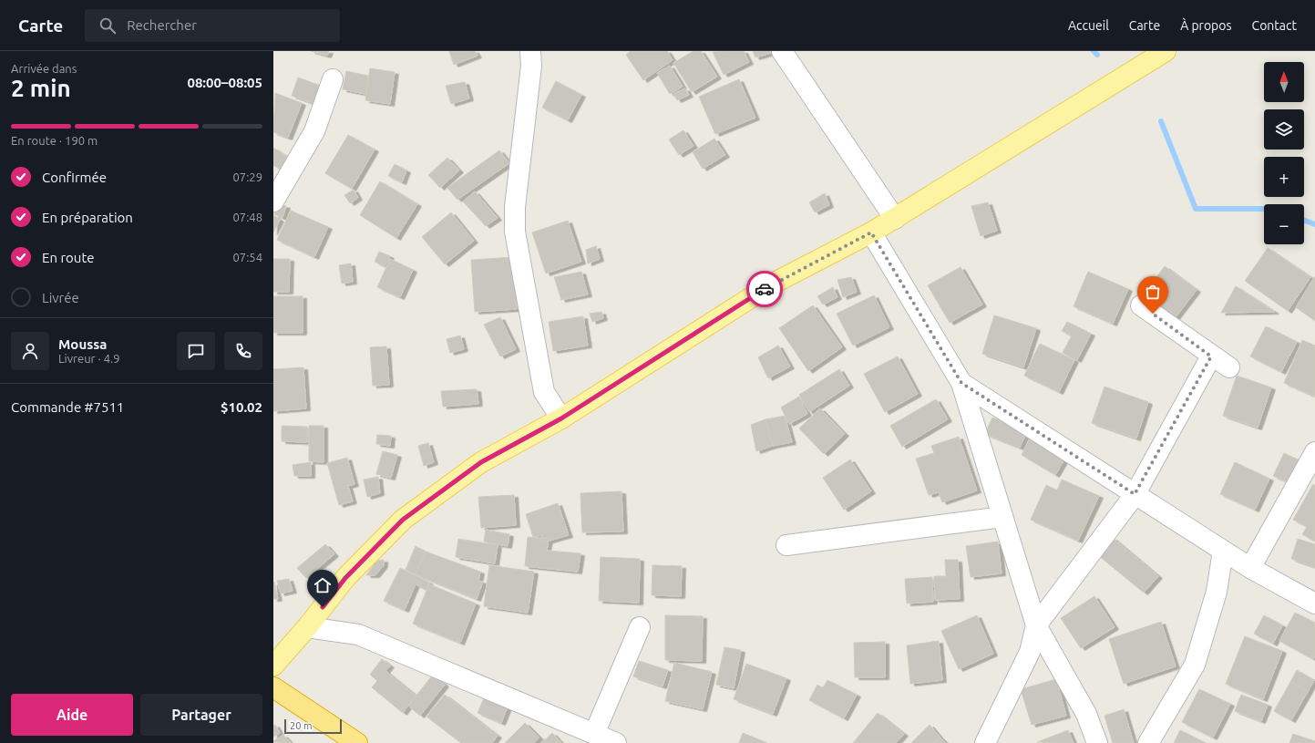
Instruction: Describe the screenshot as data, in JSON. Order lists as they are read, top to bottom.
{
  "scale_bar": "20 m",
  "north": "top",
  "page": {
    "header": "Carte",
    "search": "Rechercher",
    "nav": [
      "Accueil",
      "Carte",
      "À propos",
      "Contact"
    ],
    "heading": ["2 min", "Arrivée dans", "08:00–08:05"],
    "panel": [
      "Moussa",
      "Livreur · 4.9",
      "Commande #7511",
      "$10.02"
    ],
    "map_buttons": ["+", "−"],
    "bar": "En route · 190 m",
    "list": [
      ["Confirmée", "07:29"],
      ["En préparation", "07:48"],
      ["En route", "07:54"],
      "Livrée"
    ],
    "buttons": ["Aide", "Partager"],
    "scale": "20 m"
  }
}
